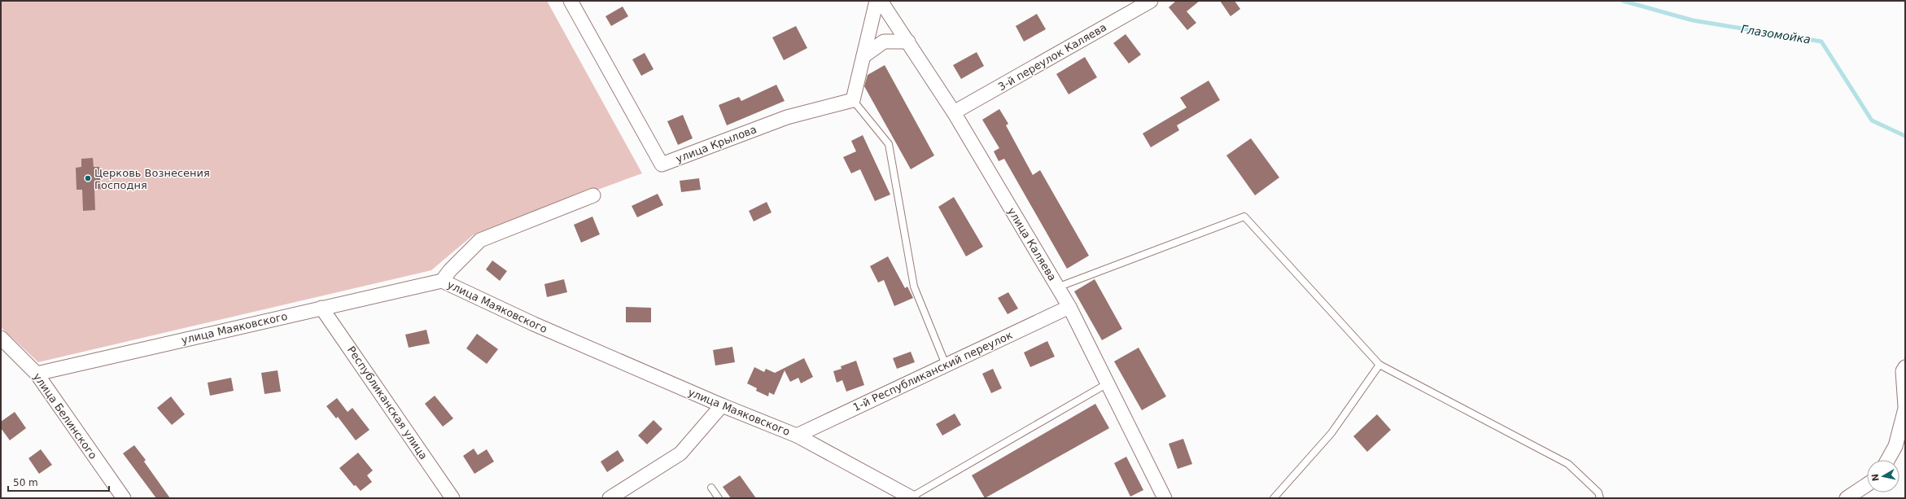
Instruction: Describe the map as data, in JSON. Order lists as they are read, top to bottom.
{
  "streets": {
    "street": [
      "3-й переулок Каляева",
      "улица Крылова",
      "улица Каляева",
      "улица Маяковского",
      "1-й Республиканский переулок",
      "Республиканская улица",
      "улица Белинского"
    ]
  },
  "crossings": [
    ["3-й переулок Каляева", "улица Каляева"],
    ["улица Каляева", "1-й Республиканский переулок"],
    ["улица Маяковского", "1-й Республиканский переулок"],
    ["улица Маяковского", "Республиканская улица"],
    ["улица Маяковского", "улица Белинского"]
  ],
  "water": ["Глазомойка"],
  "places": ["Церковь Вознесения Господня"],
  "scale_bar": "50 m",
  "north": "left"
}
